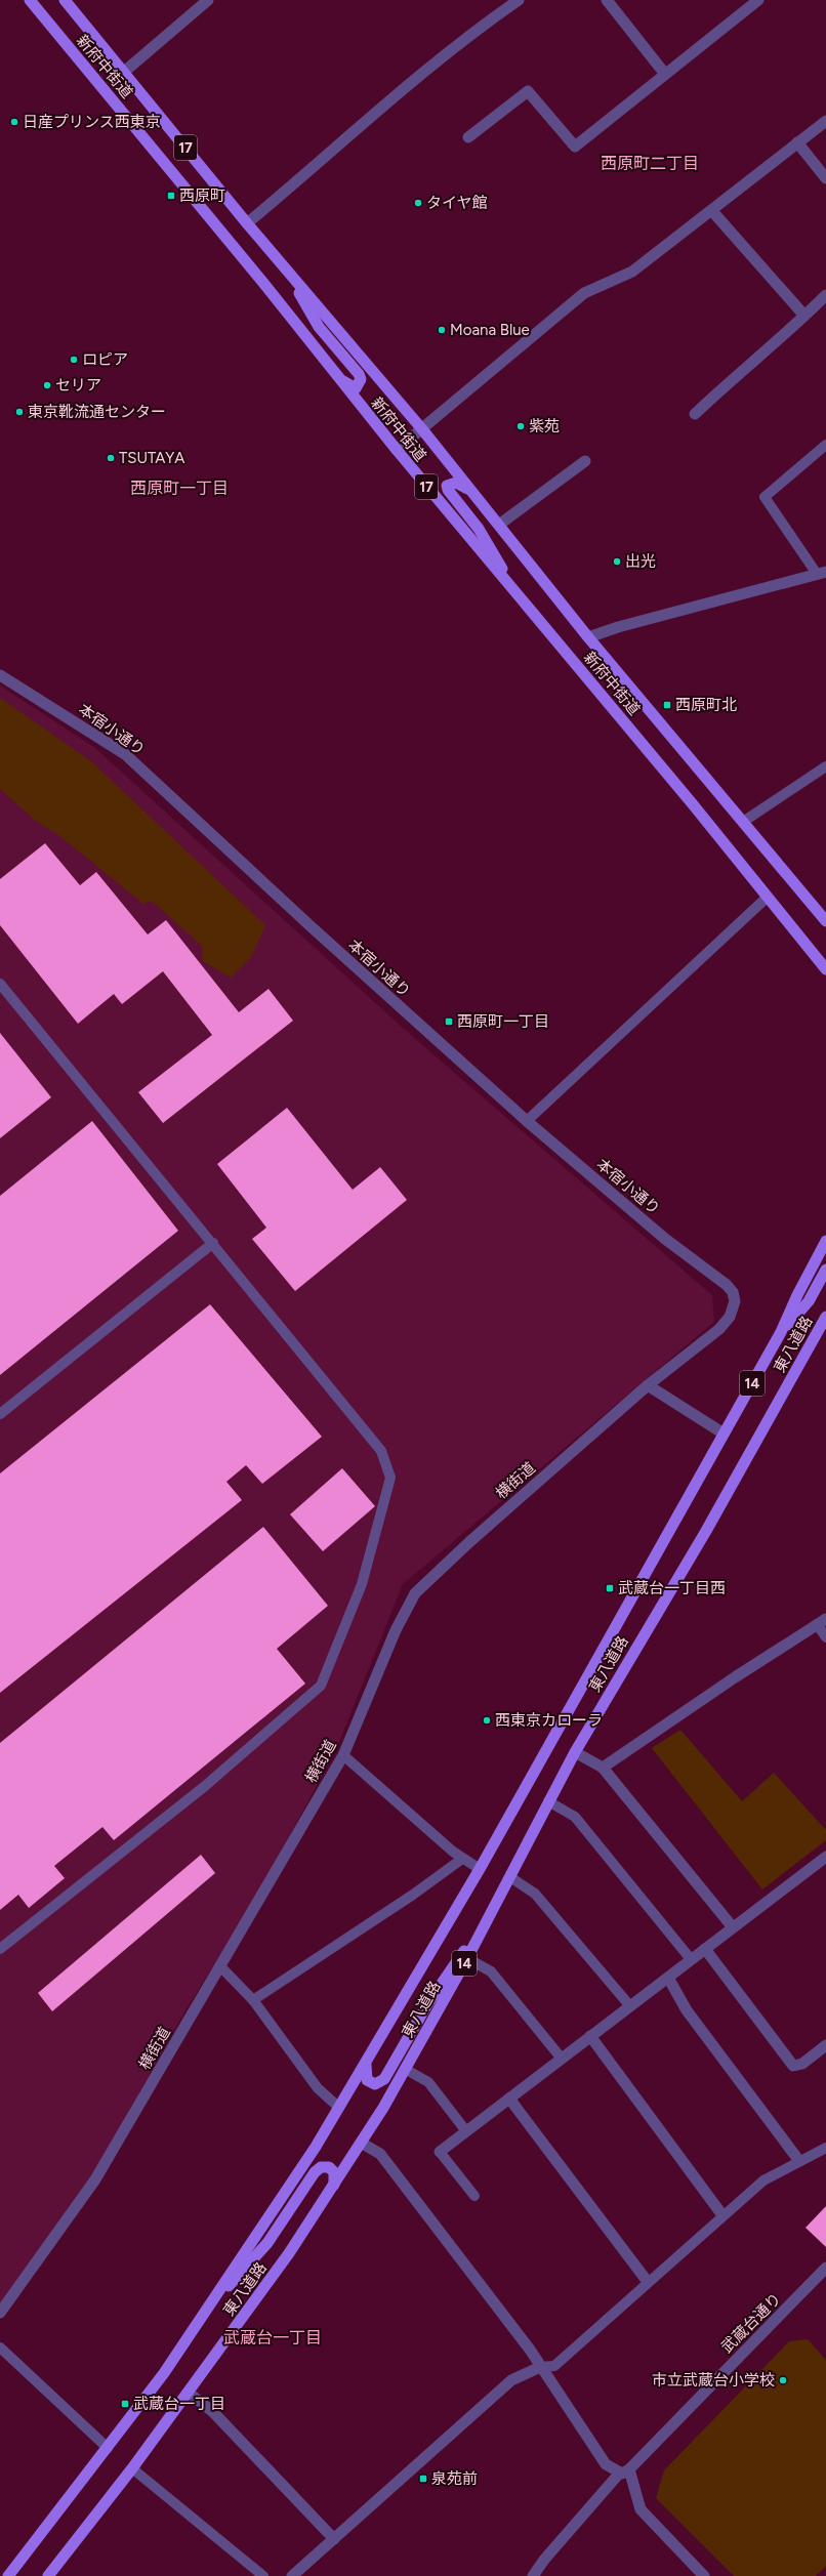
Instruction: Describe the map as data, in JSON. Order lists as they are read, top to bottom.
{
  "streets": {
    "main road": [
      "新府中街道",
      "17",
      "東八道路",
      "14"
    ],
    "street": ["本宿小通り", "横街道", "武蔵台通り"]
  },
  "crossings": [
    ["本宿小通り", "横街道"]
  ],
  "districts": ["西原町二丁目", "西原町一丁目", "武蔵台一丁目"],
  "places": {
    "other": [
      "日産プリンス西東京",
      "タイヤ館",
      "Moana Blue",
      "ロピア",
      "セリア",
      "東京靴流通センター",
      "紫苑",
      "TSUTAYA",
      "出光",
      "西東京カローラ",
      "市立武蔵台小学校"
    ],
    "transit": [
      "西原町",
      "西原町北",
      "西原町一丁目",
      "武蔵台一丁目西",
      "武蔵台一丁目",
      "泉苑前"
    ]
  }
}
